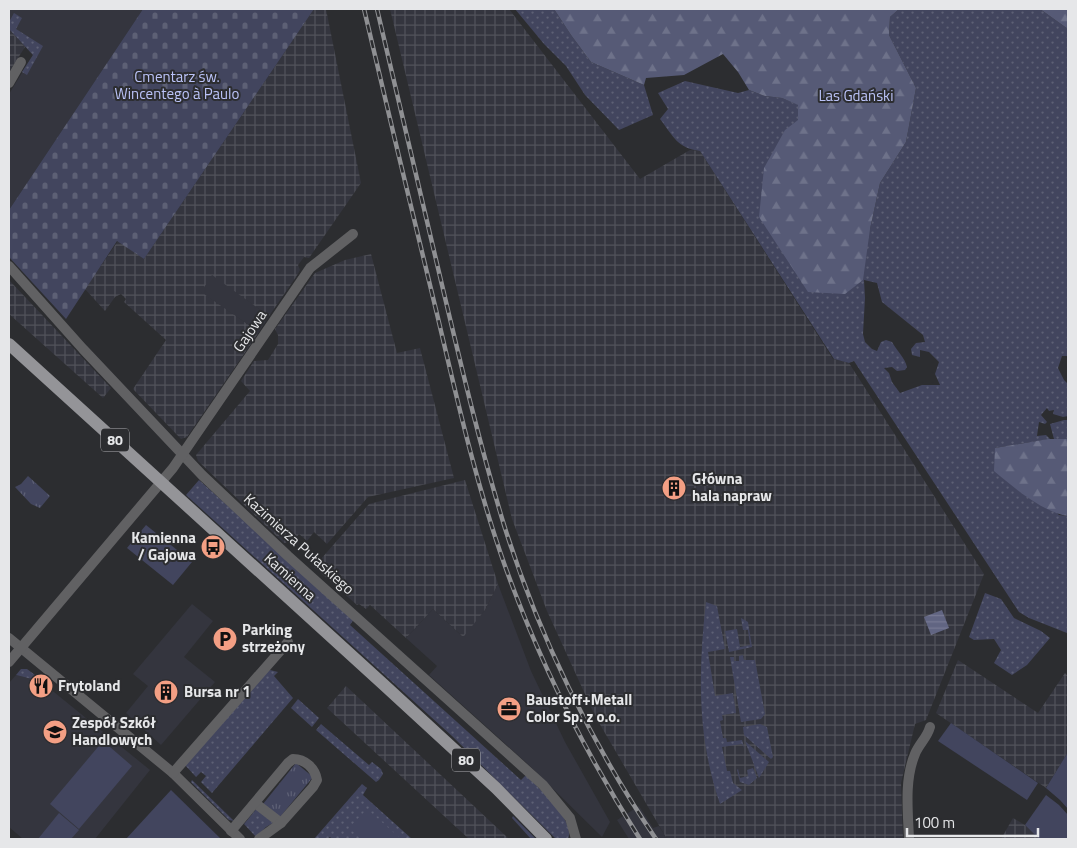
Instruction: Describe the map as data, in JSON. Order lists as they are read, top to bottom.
{
  "streets": {
    "main road": ["80", "Kamienna"],
    "street": ["Gajowa", "Kazimierza Pułaskiego"]
  },
  "crossings": [
    ["Gajowa", "Kazimierza Pułaskiego"],
    ["Gajowa", "Kamienna"]
  ],
  "parks": ["Cmentarz św. Wincentego à Paulo", "Las Gdański"],
  "places": {
    "building": ["Główna hala napraw", "Bursa nr 1"],
    "bus stop": ["Kamienna / Gajowa"],
    "parking": ["Parking strzeżony"],
    "restaurant": ["Frytoland"],
    "office": ["Baustoff+Metall Color Sp. z o.o."],
    "school or university": ["Zespół Szkół Handlowych"]
  },
  "scale_bar": "100 m"
}
